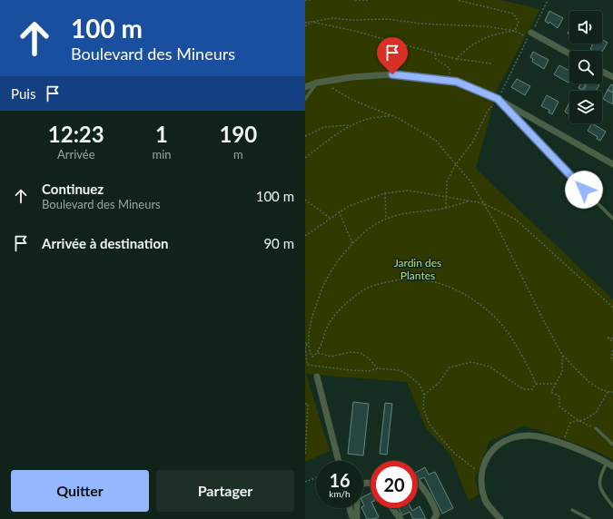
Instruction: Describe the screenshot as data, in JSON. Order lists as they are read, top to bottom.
{
  "parks": ["Jardin des Plantes"],
  "page": {
    "turn": ["100 m", "Boulevard des Mineurs"],
    "then": "Puis",
    "eta": [
      "12:23",
      "Arrivée",
      "1",
      "min",
      "190",
      "m"
    ],
    "list": [
      {
        "name": "Continuez",
        "note": "Boulevard des Mineurs",
        "value": "100 m"
      },
      {
        "name": "Arrivée à destination",
        "value": "90 m"
      }
    ],
    "speed": "16 km/h",
    "limit": "20",
    "buttons": ["Quitter", "Partager"]
  }
}
